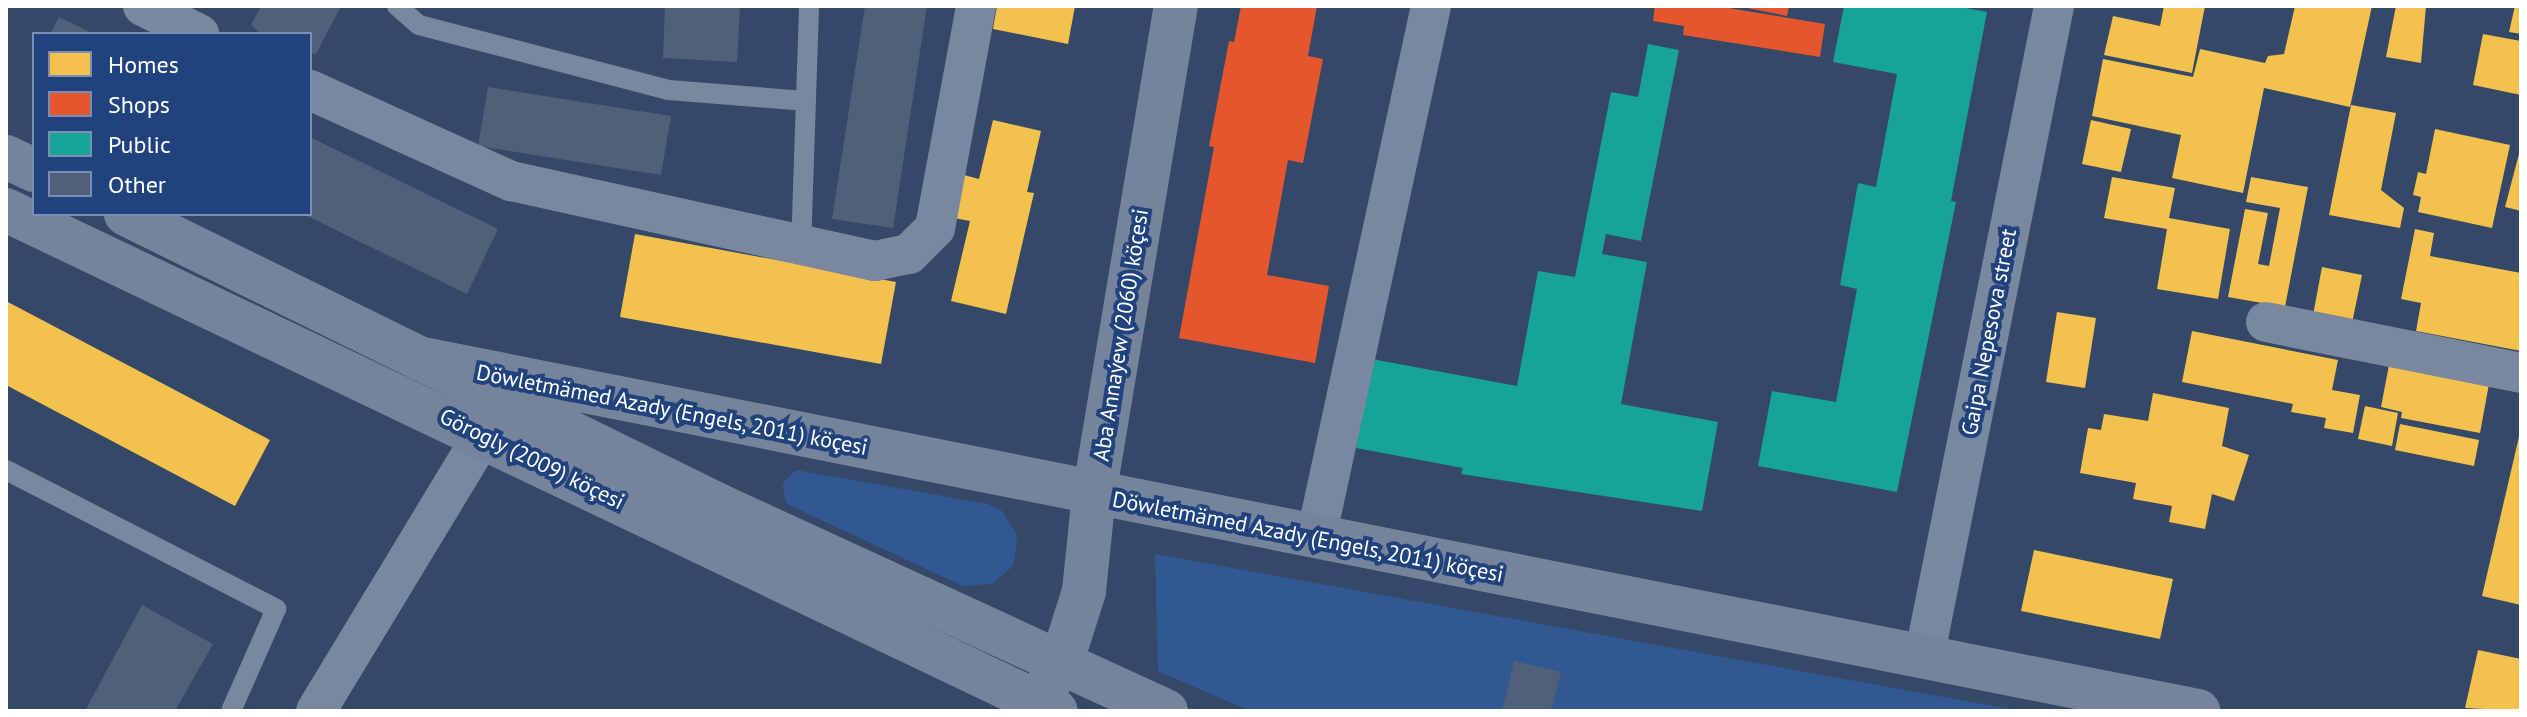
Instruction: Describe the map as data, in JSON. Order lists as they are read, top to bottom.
{
  "streets": {
    "street": [
      "Gaipa Nepesova street",
      "Aba Annaýew (2060) köçesi",
      "Döwletmämed Azady (Engels, 2011) köçesi",
      "Görogly (2009) köçesi"
    ]
  },
  "crossings": [
    ["Gaipa Nepesova street", "Döwletmämed Azady (Engels, 2011) köçesi"],
    ["Aba Annaýew (2060) köçesi", "Döwletmämed Azady (Engels, 2011) köçesi"],
    ["Aba Annaýew (2060) köçesi", "Görogly (2009) köçesi"],
    ["Döwletmämed Azady (Engels, 2011) köçesi", "Görogly (2009) köçesi"]
  ],
  "legend": [
    "Homes",
    "Shops",
    "Public",
    "Other"
  ]
}
